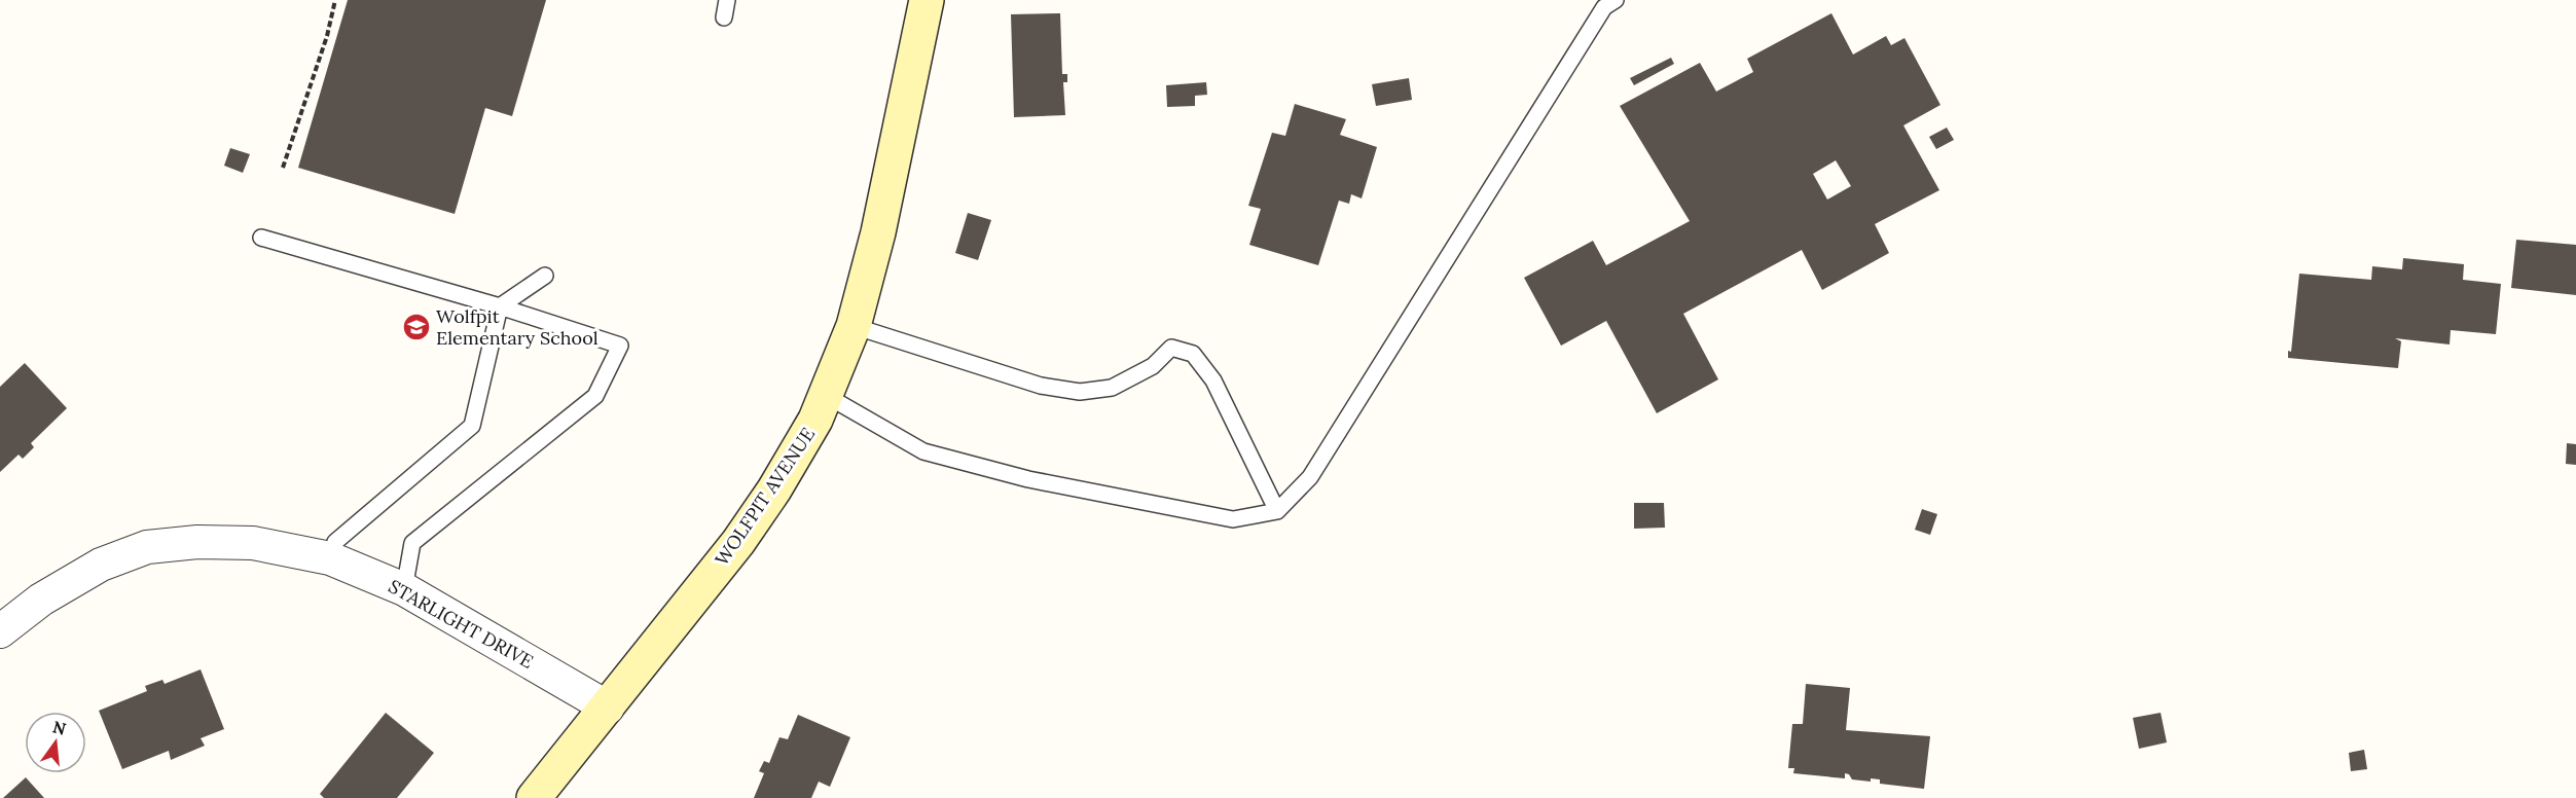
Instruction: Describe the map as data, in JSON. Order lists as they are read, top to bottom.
{
  "streets": {
    "street": ["WOLFPIT AVENUE", "STARLIGHT DRIVE"]
  },
  "crossings": [
    ["WOLFPIT AVENUE", "STARLIGHT DRIVE"]
  ],
  "places": {
    "school or university": ["Wolfpit Elementary School"]
  },
  "north": "top"
}
